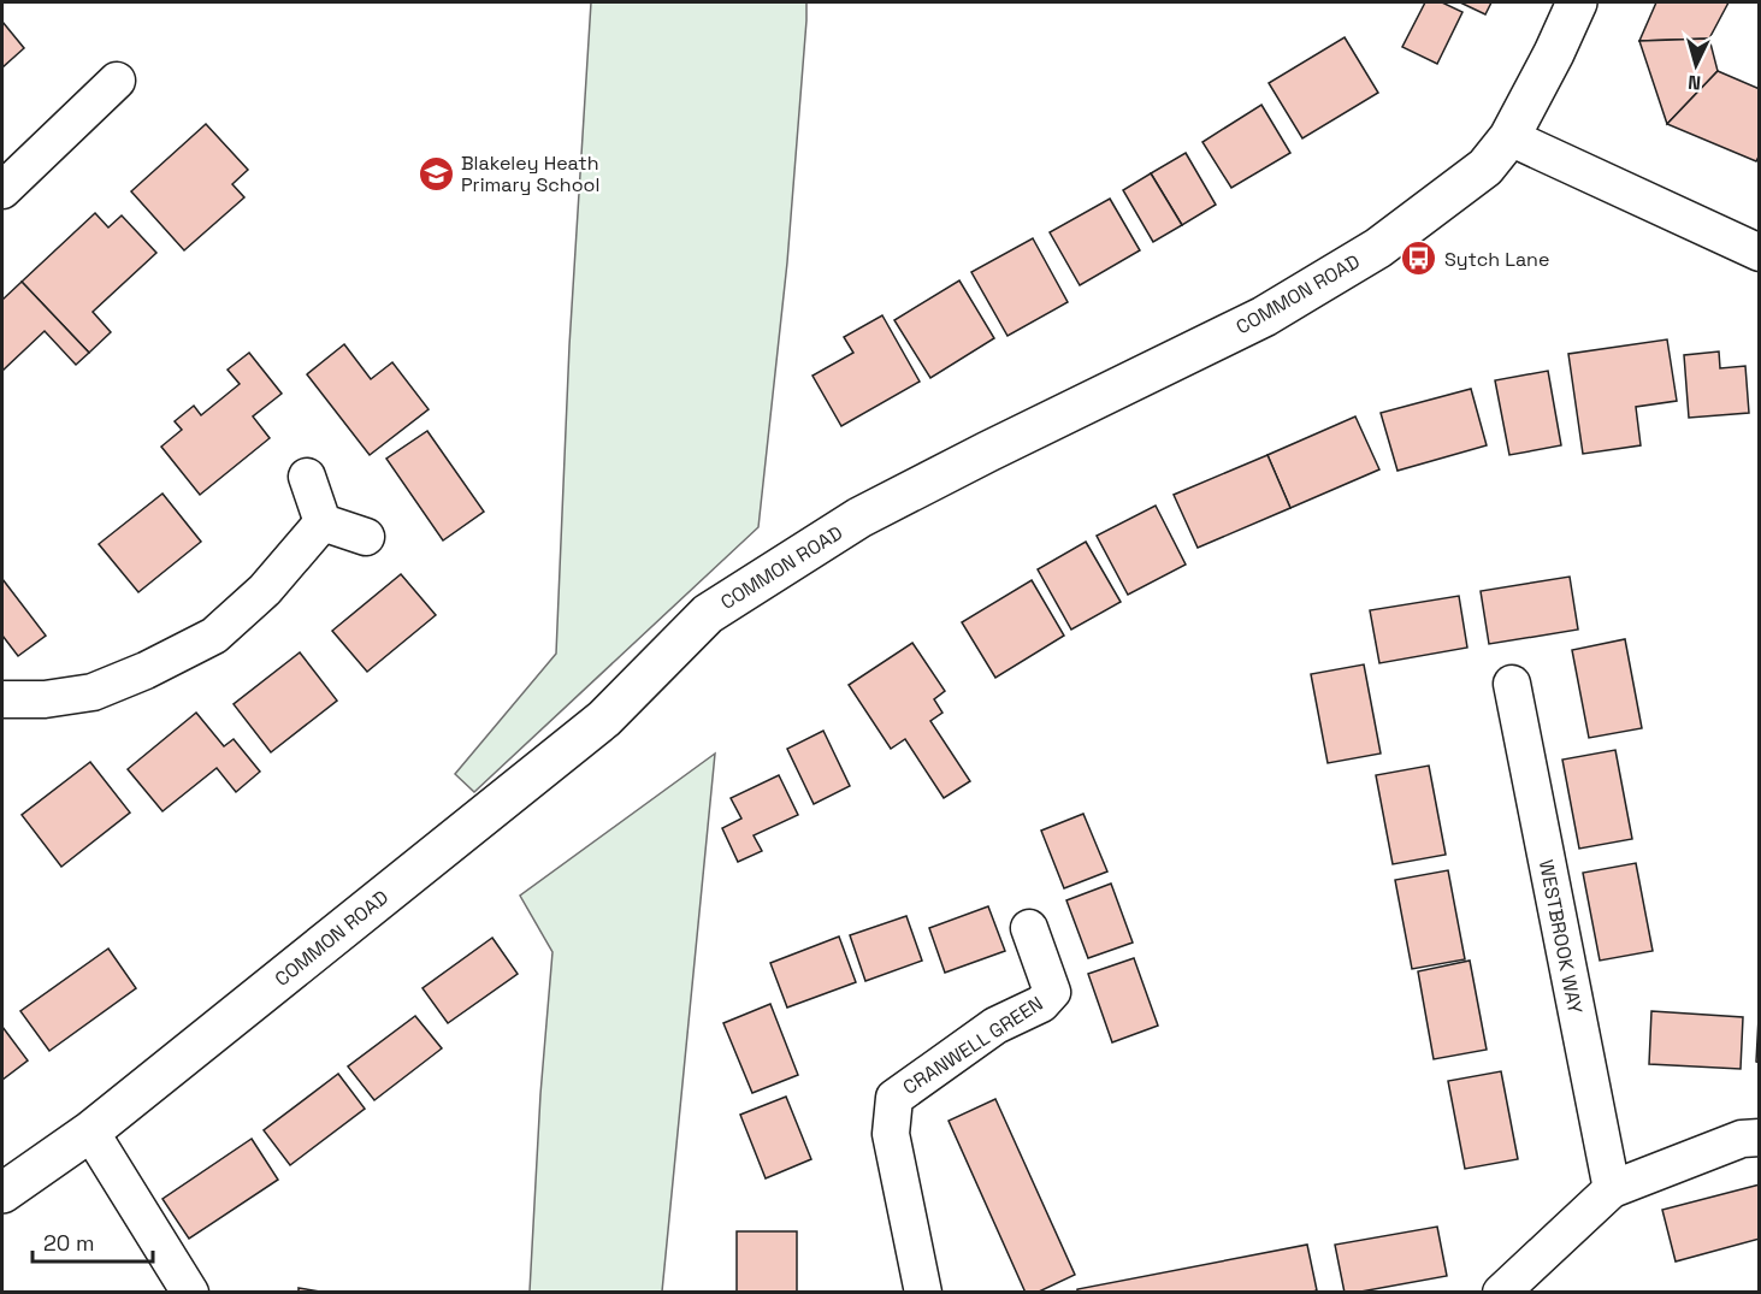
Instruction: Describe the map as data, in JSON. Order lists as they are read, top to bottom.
{
  "streets": {
    "street": ["COMMON ROAD", "WESTBROOK WAY", "CRANWELL GREEN"]
  },
  "places": {
    "school or university": ["Blakeley Heath Primary School"],
    "bus stop": ["Sytch Lane"]
  },
  "scale_bar": "20 m",
  "north": "bottom"
}
